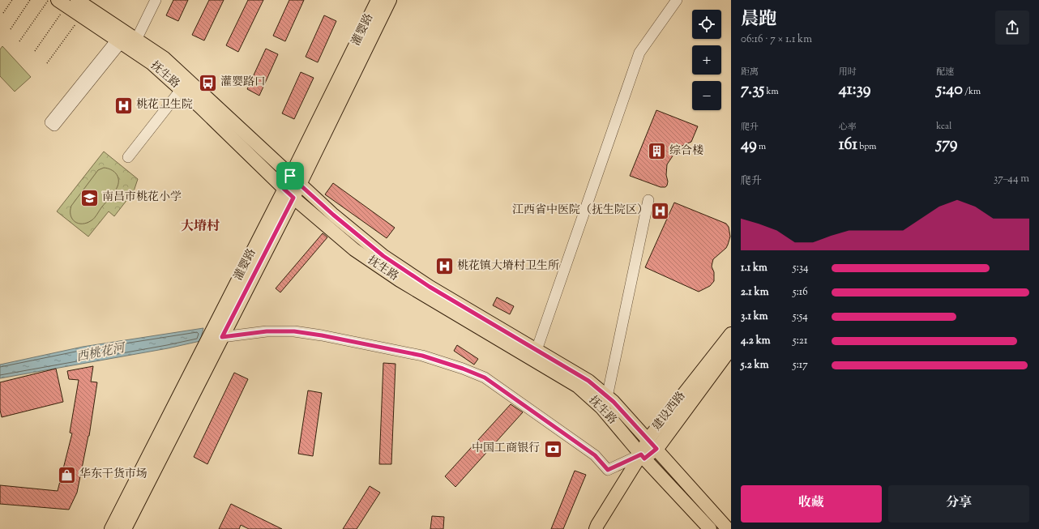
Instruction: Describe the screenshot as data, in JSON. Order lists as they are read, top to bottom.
{
  "streets": {
    "main road": ["灌婴路", "抚生路", "建设西路"]
  },
  "crossings": [
    ["灌婴路", "抚生路"],
    ["抚生路", "建设西路"]
  ],
  "districts": ["大塉村"],
  "water": ["西桃花河"],
  "places": {
    "bus stop": ["灌婴路口"],
    "hospital": ["桃花卫生院", "江西省中医院（抚生院区）", "桃花镇大塉村卫生所"],
    "building": ["综合楼"],
    "school or university": ["南昌市桃花小学"],
    "bank": ["中国工商银行"],
    "shop": ["华东干货市场"]
  },
  "page": {
    "heading": ["晨跑", "06:16 · 7 × 1.1 km"],
    "map_buttons": ["+", "−"],
    "stats": [
      ["距离", "7.35 km"],
      ["用时", "41:39"],
      ["配速", "5:40 /km"],
      ["爬升", "49 m"],
      ["心率", "161 bpm"],
      ["kcal", "579"]
    ],
    "chart": ["爬升", "37–44 m"],
    "list": [
      {
        "name": "1.1 km",
        "note": "5:34"
      },
      {
        "name": "2.1 km",
        "note": "5:16"
      },
      {
        "name": "3.1 km",
        "note": "5:54"
      },
      {
        "name": "4.2 km",
        "note": "5:21"
      },
      {
        "name": "5.2 km",
        "note": "5:17"
      }
    ],
    "buttons": ["收藏", "分享"]
  }
}
